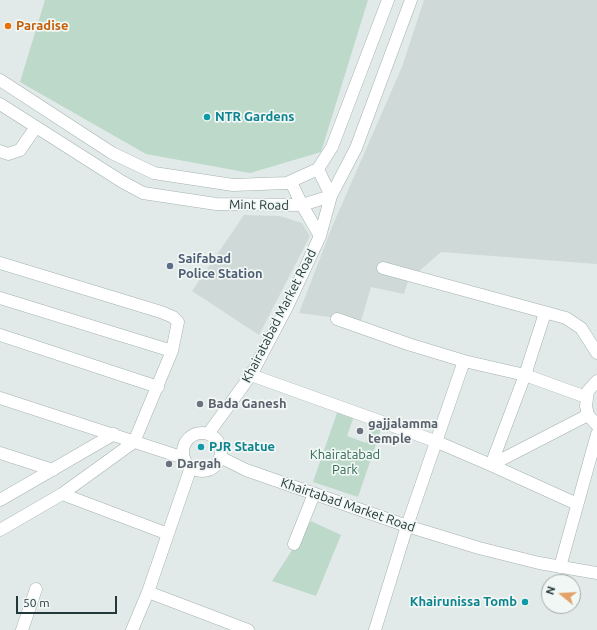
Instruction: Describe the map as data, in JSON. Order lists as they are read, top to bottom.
{
  "streets": {
    "street": ["Mint Road", "Khairatabad Market Road", "Khairtabad Market Road"]
  },
  "crossings": [
    ["Mint Road", "Khairatabad Market Road"],
    ["Khairatabad Market Road", "Khairtabad Market Road"]
  ],
  "parks": ["Khairatabad Park"],
  "places": [
    "Paradise",
    "NTR Gardens",
    "Saifabad Police Station",
    "Bada Ganesh",
    "gajjalamma temple",
    "PJR Statue",
    "Dargah",
    "Khairunissa Tomb"
  ],
  "scale_bar": "50 m",
  "north": "left"
}
